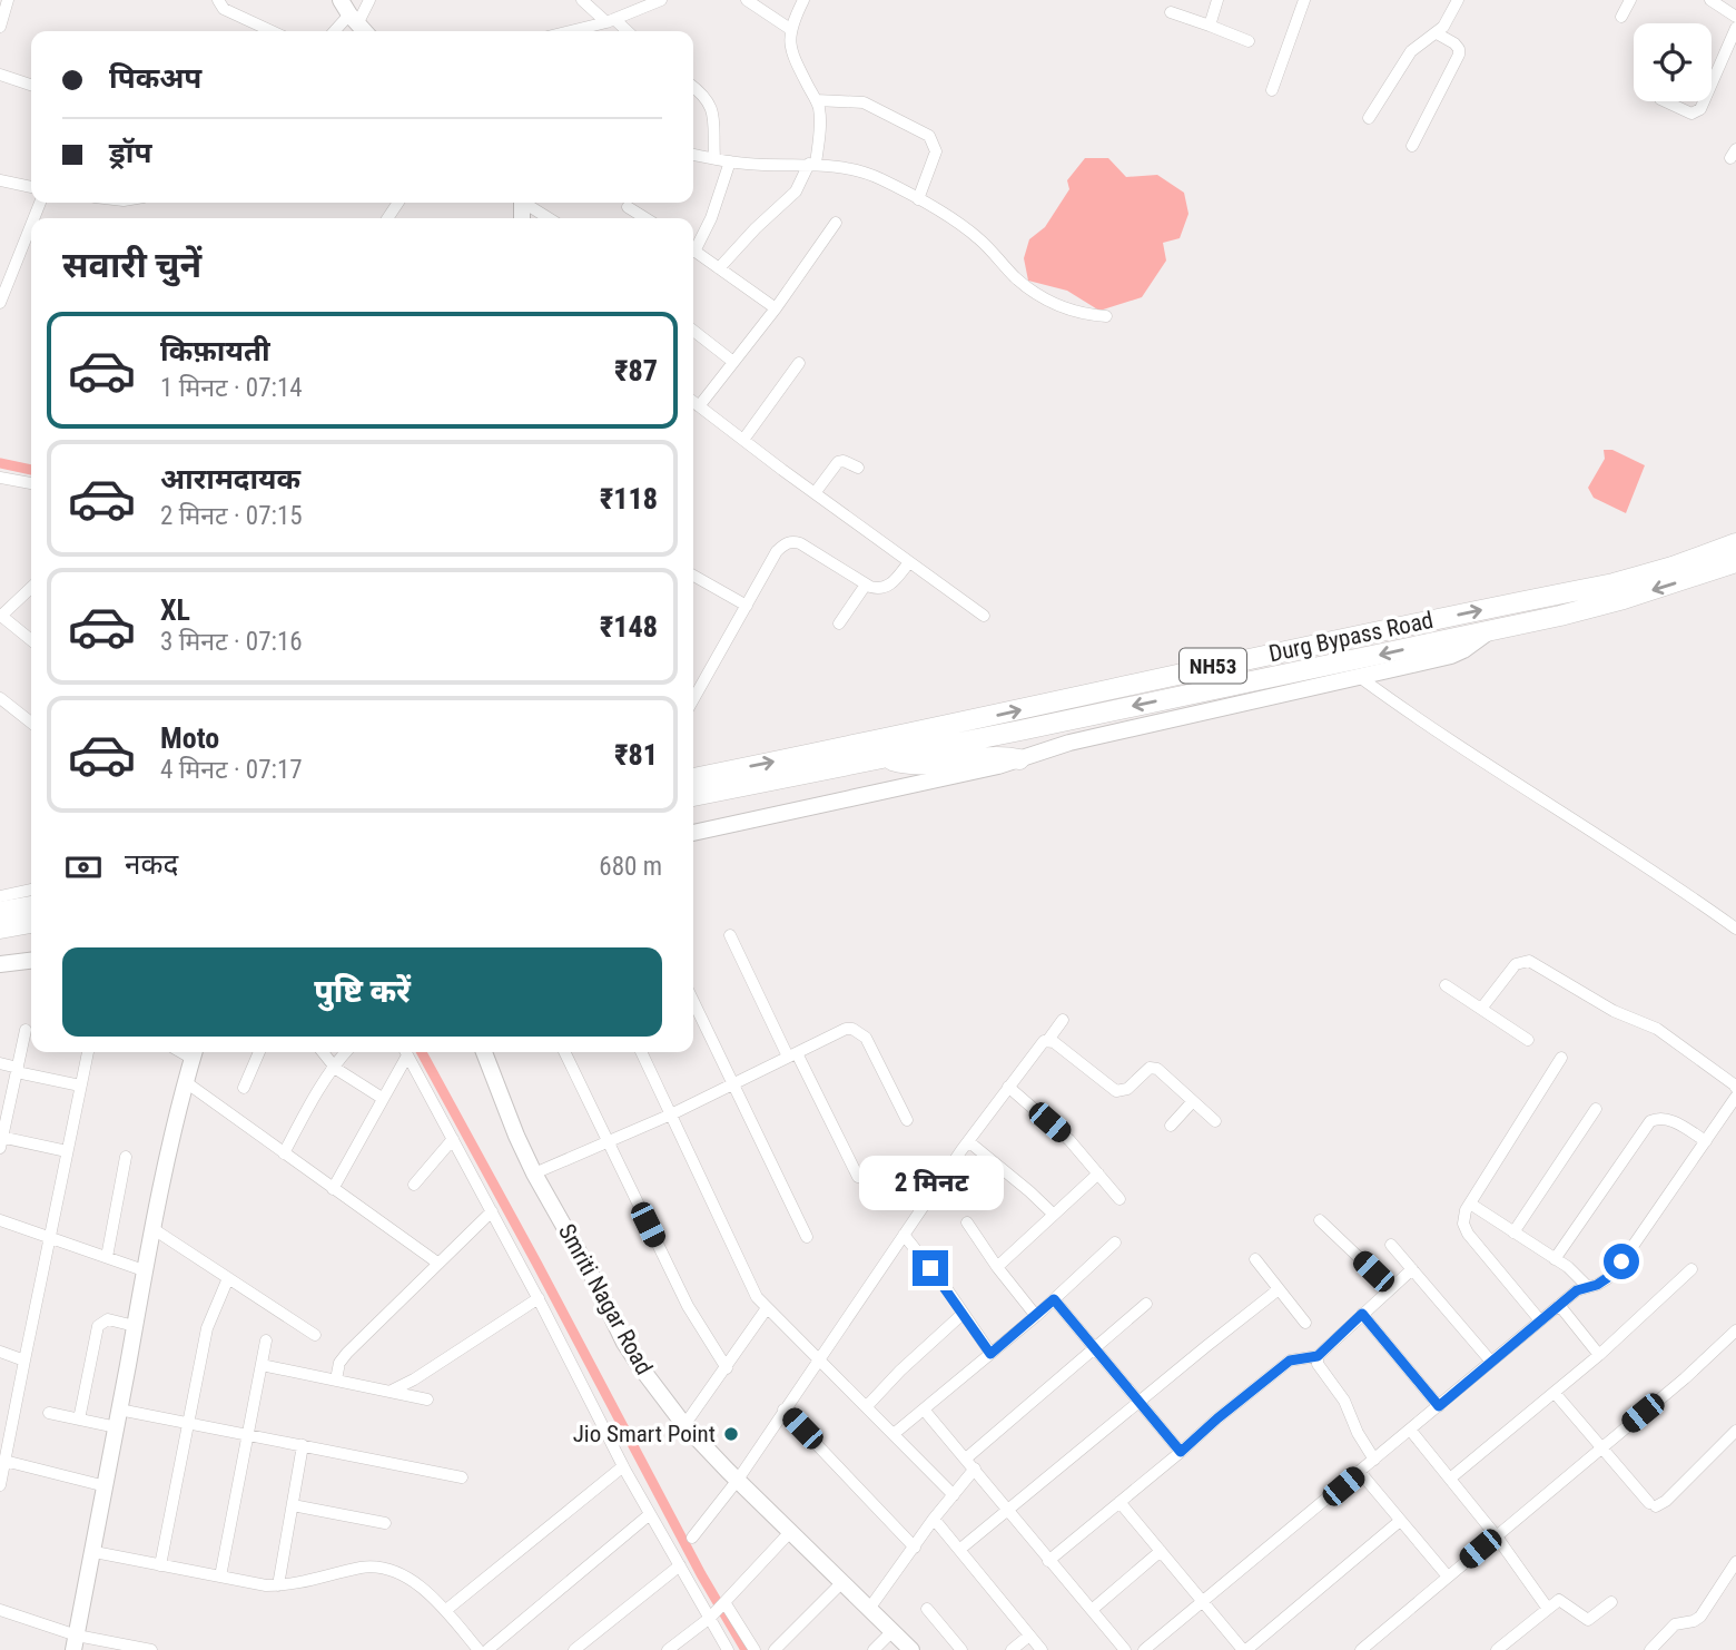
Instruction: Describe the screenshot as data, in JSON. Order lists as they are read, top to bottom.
{
  "streets": {
    "highway": ["Durg Bypass Road", "NH53"],
    "street": ["Smriti Nagar Road"]
  },
  "places": ["Jio Smart Point"],
  "page": {
    "banner": ["पिकअप", "ड्रॉप"],
    "heading": "सवारी चुनें",
    "list": [
      {
        "name": "किफ़ायती",
        "note": "1 मिनट · 07:14",
        "value": "₹87"
      },
      {
        "name": "आरामदायक",
        "note": "2 मिनट · 07:15",
        "value": "₹118"
      },
      {
        "name": "XL",
        "note": "3 मिनट · 07:16",
        "value": "₹148"
      },
      {
        "name": "Moto",
        "note": "4 मिनट · 07:17",
        "value": "₹81"
      }
    ],
    "pay": ["नकद", "680 m"],
    "buttons": "पुष्टि करें",
    "bubble": "2 मिनट"
  }
}
